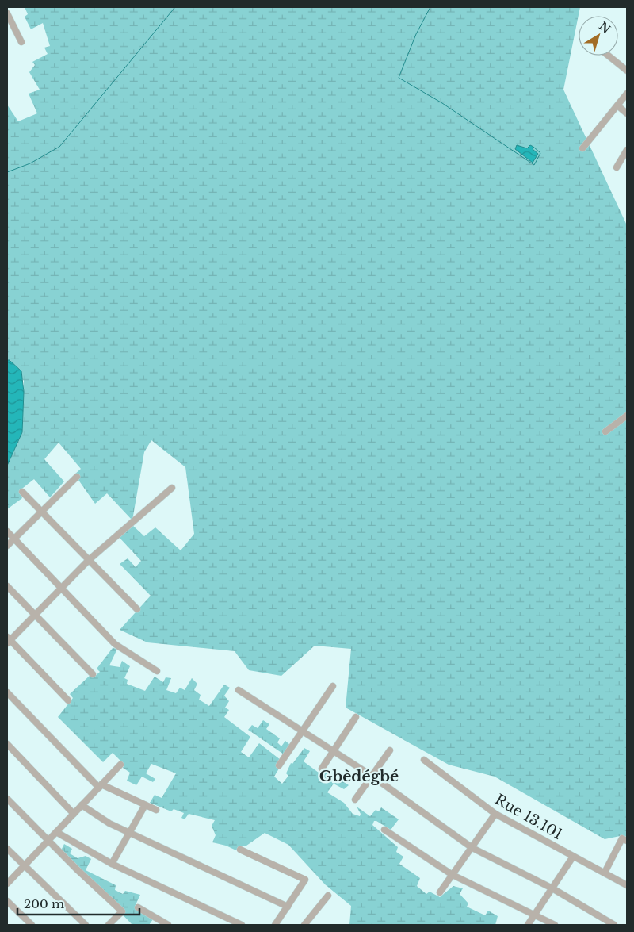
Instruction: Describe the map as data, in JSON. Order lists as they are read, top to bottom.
{
  "streets": {
    "street": ["Rue 13.101"]
  },
  "districts": ["Gbèdégbé"],
  "scale_bar": "200 m",
  "north": "top right"
}
